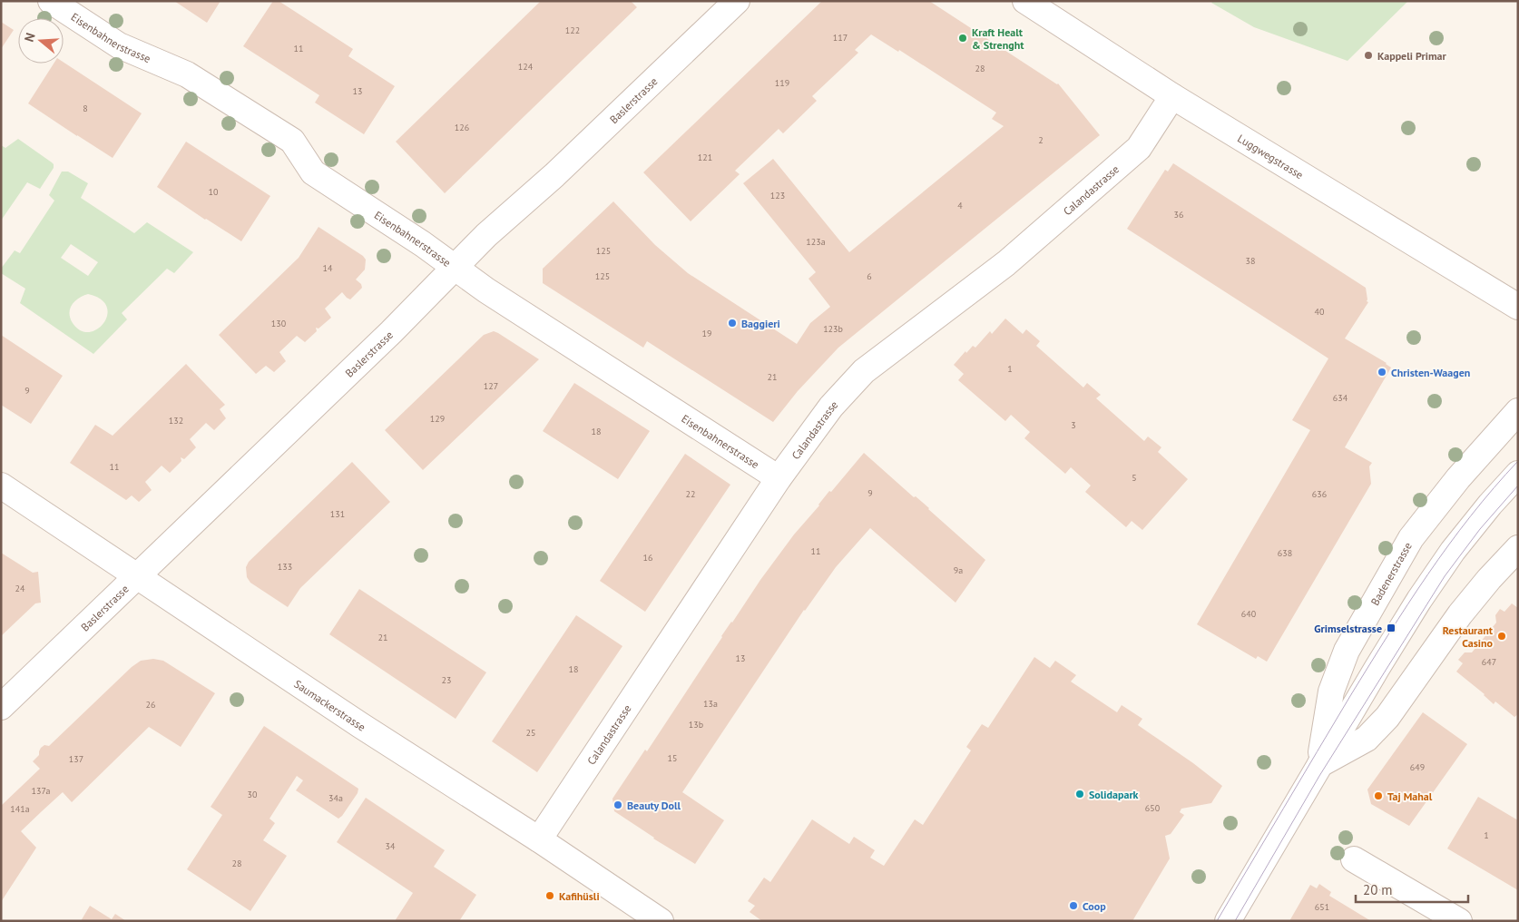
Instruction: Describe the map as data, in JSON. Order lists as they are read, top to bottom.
{
  "streets": {
    "street": [
      "Eisenbahnerstrasse",
      "Baslerstrasse",
      "Luggwegstrasse",
      "Calandastrasse",
      "Badenerstrasse",
      "Saumackerstrasse"
    ]
  },
  "crossings": [
    ["Eisenbahnerstrasse", "Baslerstrasse"],
    ["Eisenbahnerstrasse", "Calandastrasse"],
    ["Baslerstrasse", "Saumackerstrasse"],
    ["Luggwegstrasse", "Calandastrasse"],
    ["Calandastrasse", "Saumackerstrasse"]
  ],
  "places": {
    "other": [
      "Kraft Healt & Strenght",
      "Kappeli Primar",
      "Baggieri",
      "Christen-Waagen",
      "Restaurant Casino",
      "Solidapark",
      "Taj Mahal",
      "Beauty Doll",
      "Kafihüsli",
      "Coop"
    ],
    "transit": ["Grimselstrasse"]
  },
  "house_numbers": [
    "122",
    "117",
    "11",
    "124",
    "28",
    "119",
    "13",
    "8",
    "126",
    "2",
    "121",
    "10",
    "123",
    "4",
    "36",
    "123a",
    "125",
    "38",
    "14",
    "125",
    "6",
    "40",
    "130",
    "123b",
    "19",
    "1",
    "21",
    "127",
    "9",
    "634",
    "129",
    "132",
    "3",
    "18",
    "11",
    "5",
    "9",
    "22",
    "636",
    "131",
    "11",
    "638",
    "16",
    "133",
    "9a",
    "24",
    "640",
    "21",
    "13",
    "647",
    "18",
    "23",
    "13a",
    "26",
    "13b",
    "25",
    "15",
    "137",
    "649",
    "137a",
    "30",
    "34a",
    "650",
    "141a",
    "1",
    "34",
    "28",
    "651"
  ],
  "scale_bar": "20 m",
  "north": "left"
}
